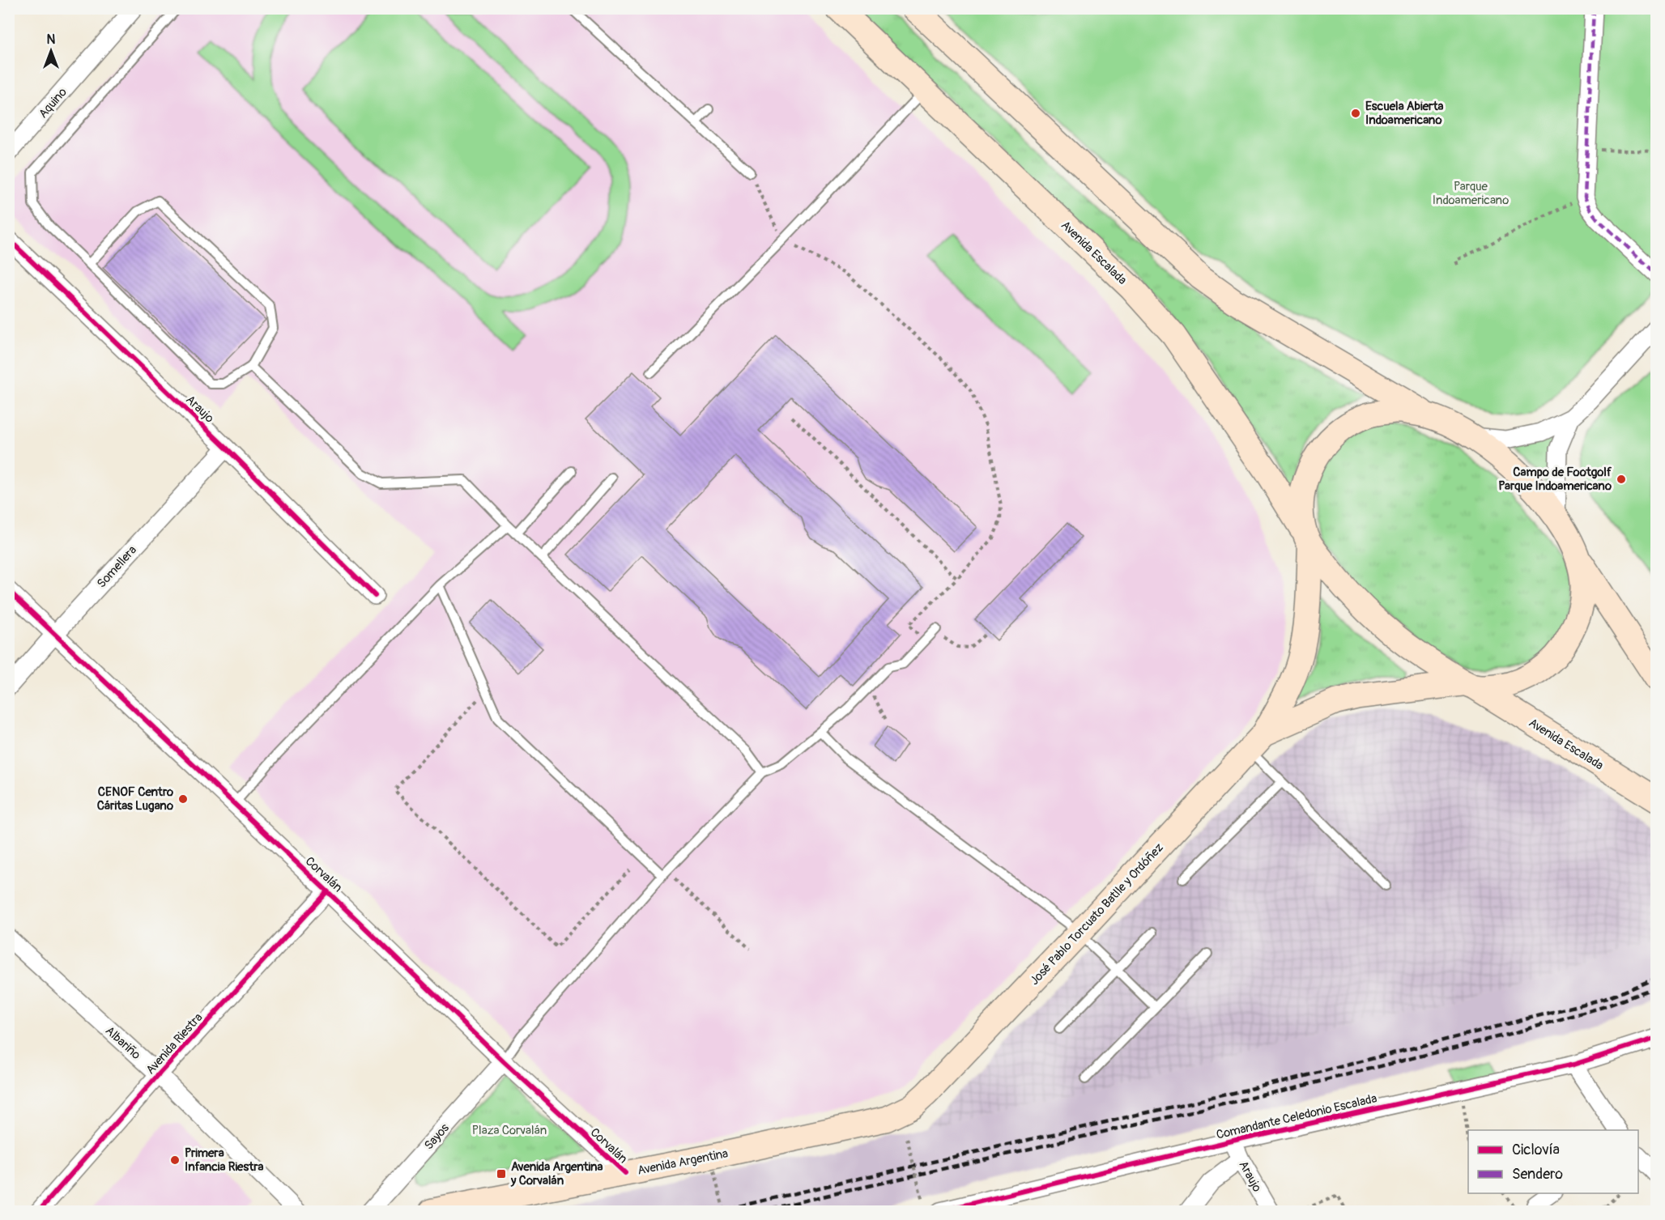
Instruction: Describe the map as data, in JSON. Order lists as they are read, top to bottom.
{
  "streets": {
    "main road": ["Avenida Escalada", "José Pablo Torcuato Batlle y Ordóñez", "Avenida Argentina"],
    "street": [
      "Aquino",
      "Araujo",
      "Somellera",
      "Corvalán",
      "Albariño",
      "Avenida Riestra",
      "Comandante Celedonio Escalada",
      "Sayos"
    ]
  },
  "crossings": [
    ["Avenida Escalada", "José Pablo Torcuato Batlle y Ordóñez"],
    ["Araujo", "Somellera"],
    ["Araujo", "Comandante Celedonio Escalada"],
    ["Somellera", "Corvalán"],
    ["Corvalán", "Avenida Riestra"],
    ["Corvalán", "Sayos"],
    ["Corvalán", "Avenida Argentina"],
    ["José Pablo Torcuato Batlle y Ordóñez", "Avenida Argentina"],
    ["Albariño", "Avenida Riestra"]
  ],
  "parks": ["Parque Indoamericano", "Plaza Corvalán"],
  "places": {
    "other": [
      "Escuela Abierta Indoamericano",
      "Campo de Footgolf Parque Indoamericano",
      "CENOF Centro Cáritas Lugano",
      "Primera Infancia Riestra"
    ],
    "transit": ["Avenida Argentina y Corvalán"]
  },
  "legend": ["Ciclovía", "Sendero"],
  "north": "top"
}
